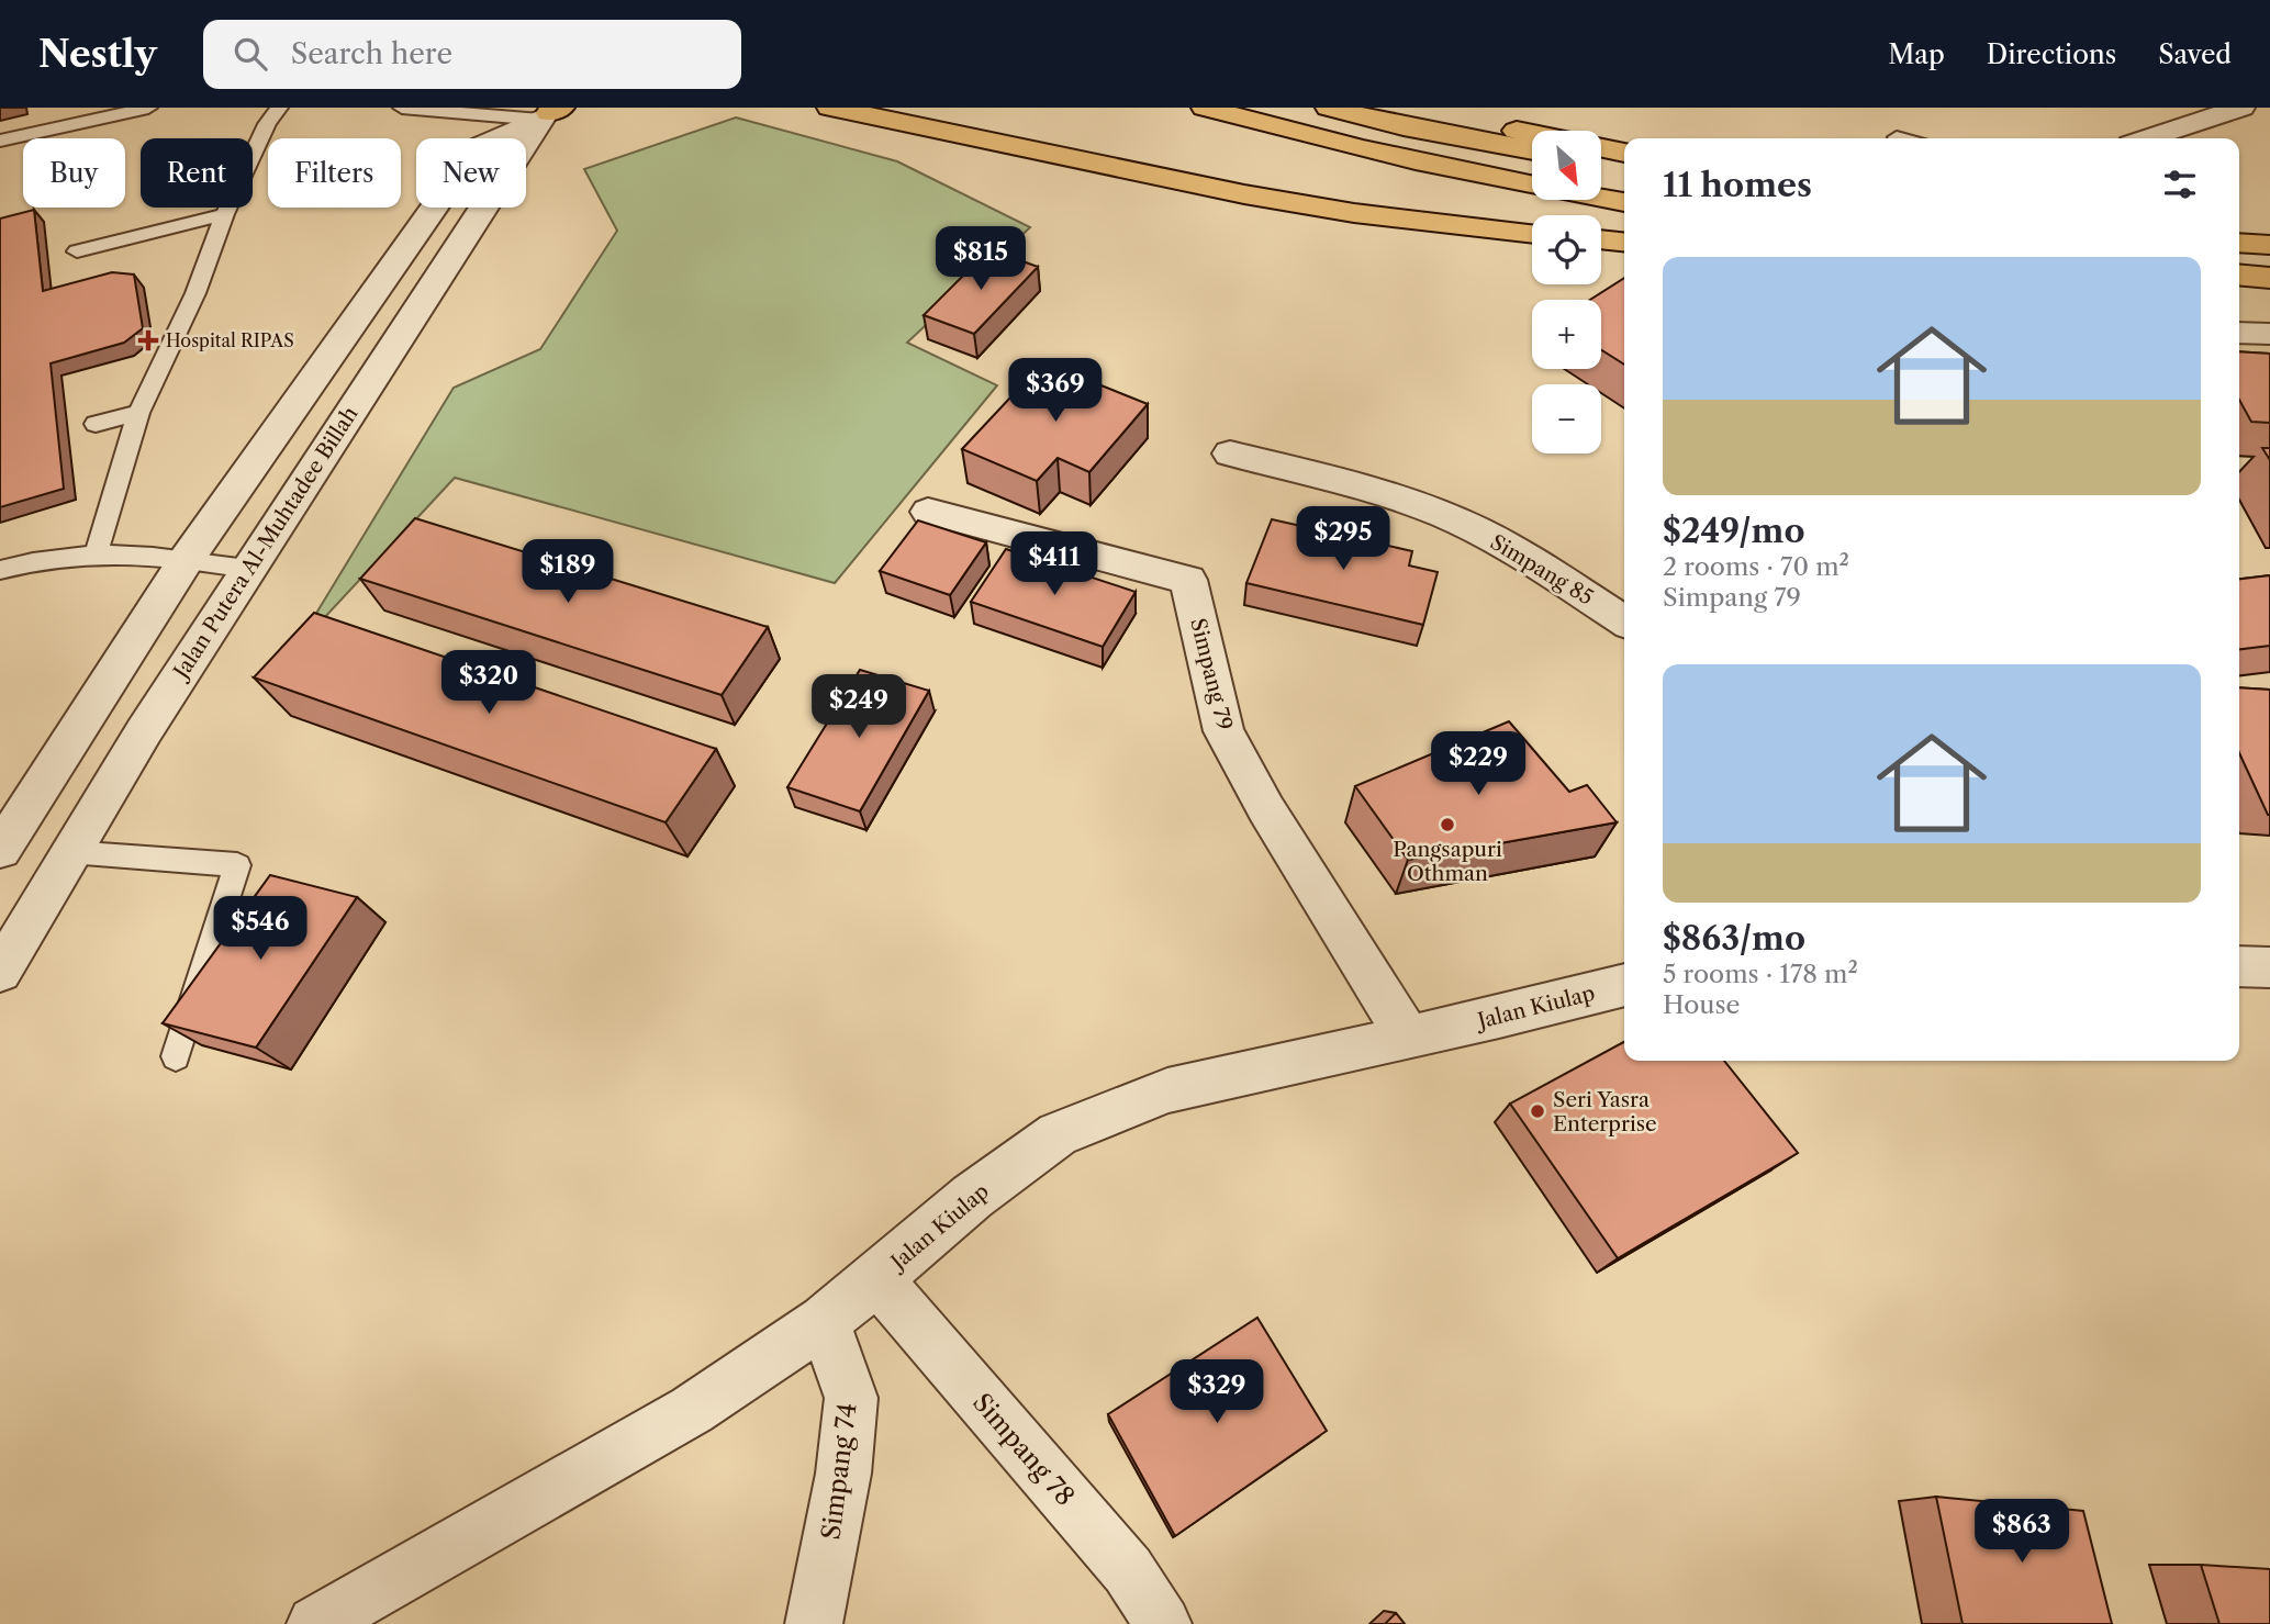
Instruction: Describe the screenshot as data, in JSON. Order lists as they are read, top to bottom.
{
  "streets": {
    "street": [
      "Jalan Putera Al-Muhtadee Billah",
      "Simpang 85",
      "Simpang 79",
      "Jalan Kiulap",
      "Simpang 78",
      "Simpang 74"
    ]
  },
  "crossings": [
    ["Simpang 79", "Jalan Kiulap"],
    ["Jalan Kiulap", "Simpang 78"],
    ["Jalan Kiulap", "Simpang 74"]
  ],
  "places": {
    "health": ["Hospital RIPAS"],
    "other": ["Pangsapuri Othman", "Seri Yasra Enterprise"]
  },
  "north": "bottom right",
  "page": {
    "header": "Nestly",
    "search": "Search here",
    "nav": ["Map", "Directions", "Saved"],
    "map_buttons": ["+", "−"],
    "chip": [
      "Buy",
      "Rent",
      "Filters",
      "New"
    ],
    "heading": "11 homes",
    "price": [
      "$815",
      "$369",
      "$295",
      "$411",
      "$189",
      "$320",
      "$249",
      "$229",
      "$546",
      "$329",
      "$863"
    ],
    "list": [
      {
        "name": "$249/mo",
        "note": "2 rooms · 70 m² · Simpang 79"
      },
      {
        "name": "$863/mo",
        "note": "5 rooms · 178 m² · House"
      }
    ]
  }
}
